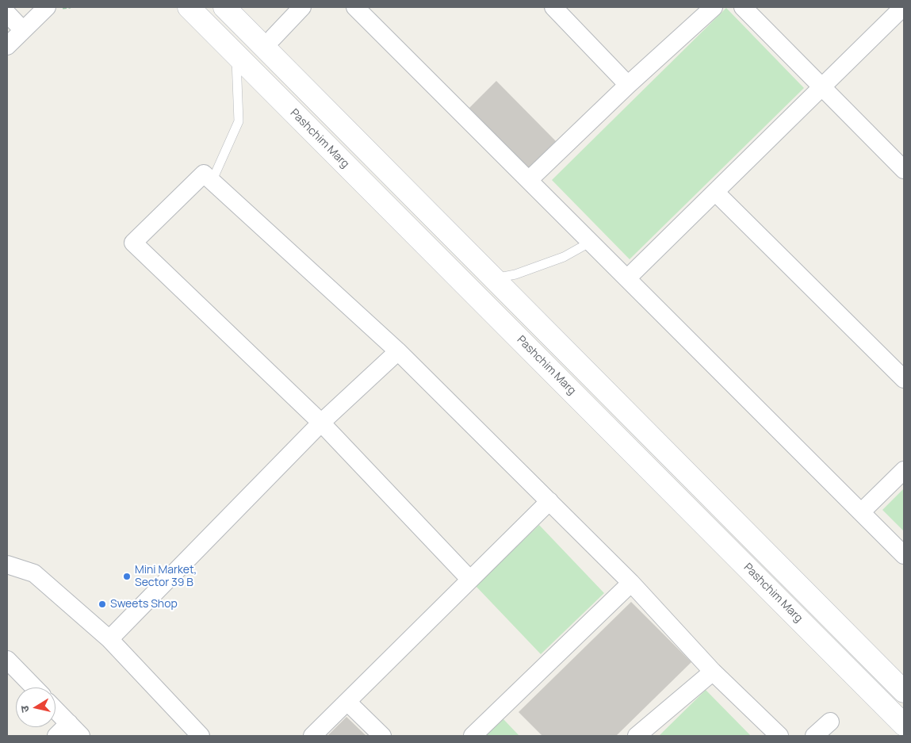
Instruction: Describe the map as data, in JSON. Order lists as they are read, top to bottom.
{
  "streets": {
    "main road": ["Pashchim Marg"]
  },
  "places": ["Mini Market, Sector 39 B", "Sweets Shop"],
  "north": "left"
}
